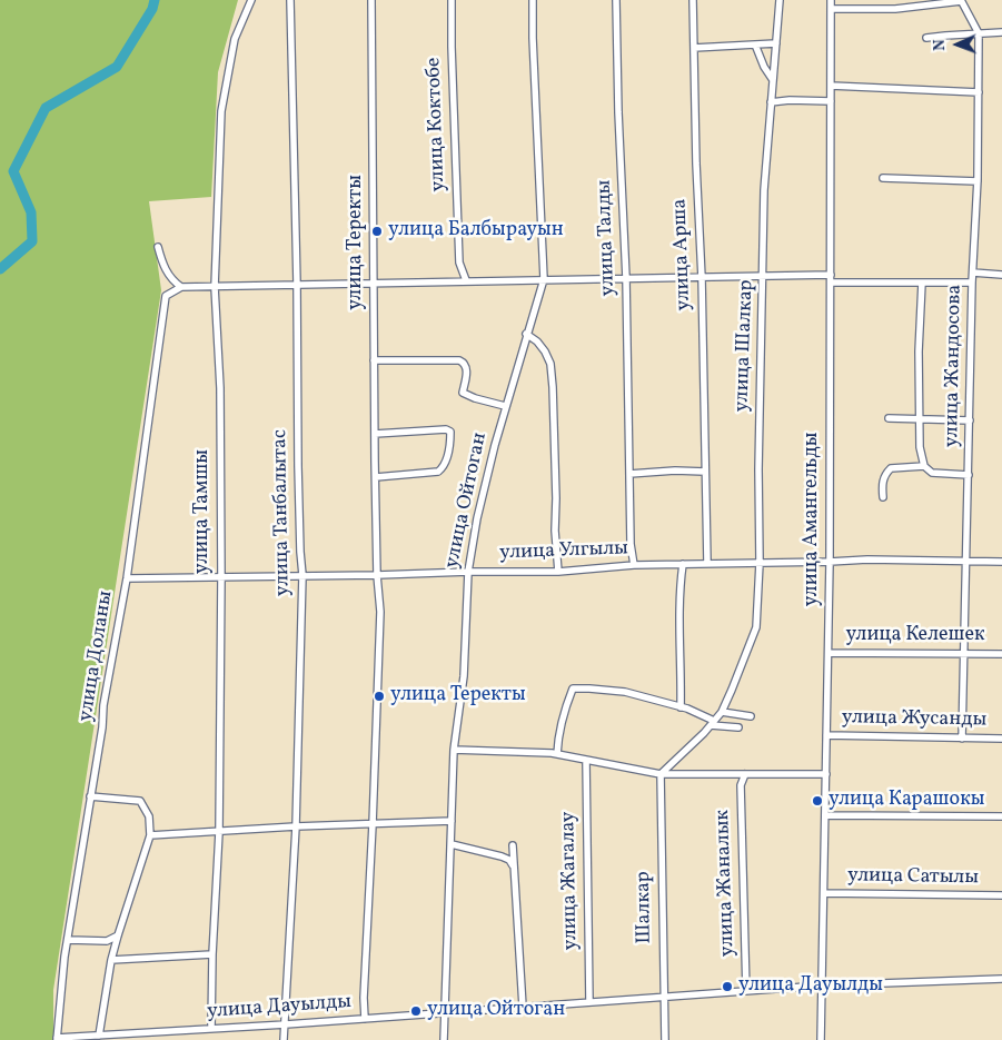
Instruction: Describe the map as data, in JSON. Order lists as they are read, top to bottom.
{
  "streets": {
    "street": [
      "улица Коктобе",
      "улица Талды",
      "улица Теректы",
      "улица Арша",
      "улица Шалкар",
      "улица Жандосова",
      "улица Ойтоган",
      "улица Тамшы",
      "улица Танбалытас",
      "улица Амангельды",
      "улица Улгылы",
      "улица Келешек",
      "улица Доланы",
      "улица Жусанды",
      "улица Сатылы",
      "улица Жагалау",
      "улица Жаналык",
      "Шалкар",
      "улица Дауылды"
    ]
  },
  "crossings": [
    ["улица Талды", "улица Улгылы"],
    ["улица Теректы", "улица Улгылы"],
    ["улица Теректы", "улица Дауылды"],
    ["улица Арша", "улица Улгылы"],
    ["улица Шалкар", "улица Улгылы"],
    ["улица Шалкар", "Шалкар"],
    ["улица Жандосова", "улица Улгылы"],
    ["улица Жандосова", "улица Келешек"],
    ["улица Жандосова", "улица Жусанды"],
    ["улица Ойтоган", "улица Улгылы"],
    ["улица Ойтоган", "улица Дауылды"],
    ["улица Тамшы", "улица Улгылы"],
    ["улица Тамшы", "улица Дауылды"],
    ["улица Танбалытас", "улица Улгылы"],
    ["улица Танбалытас", "улица Дауылды"],
    ["улица Амангельды", "улица Улгылы"],
    ["улица Амангельды", "улица Келешек"],
    ["улица Амангельды", "улица Жусанды"],
    ["улица Амангельды", "улица Сатылы"],
    ["улица Амангельды", "улица Дауылды"],
    ["улица Улгылы", "улица Доланы"],
    ["улица Доланы", "улица Дауылды"],
    ["улица Жагалау", "улица Дауылды"],
    ["улица Жаналык", "улица Дауылды"],
    ["Шалкар", "улица Дауылды"]
  ],
  "places": [
    "улица Балбырауын",
    "улица Теректы",
    "улица Карашокы",
    "улица Дауылды",
    "улица Ойтоган"
  ],
  "north": "left"
}
